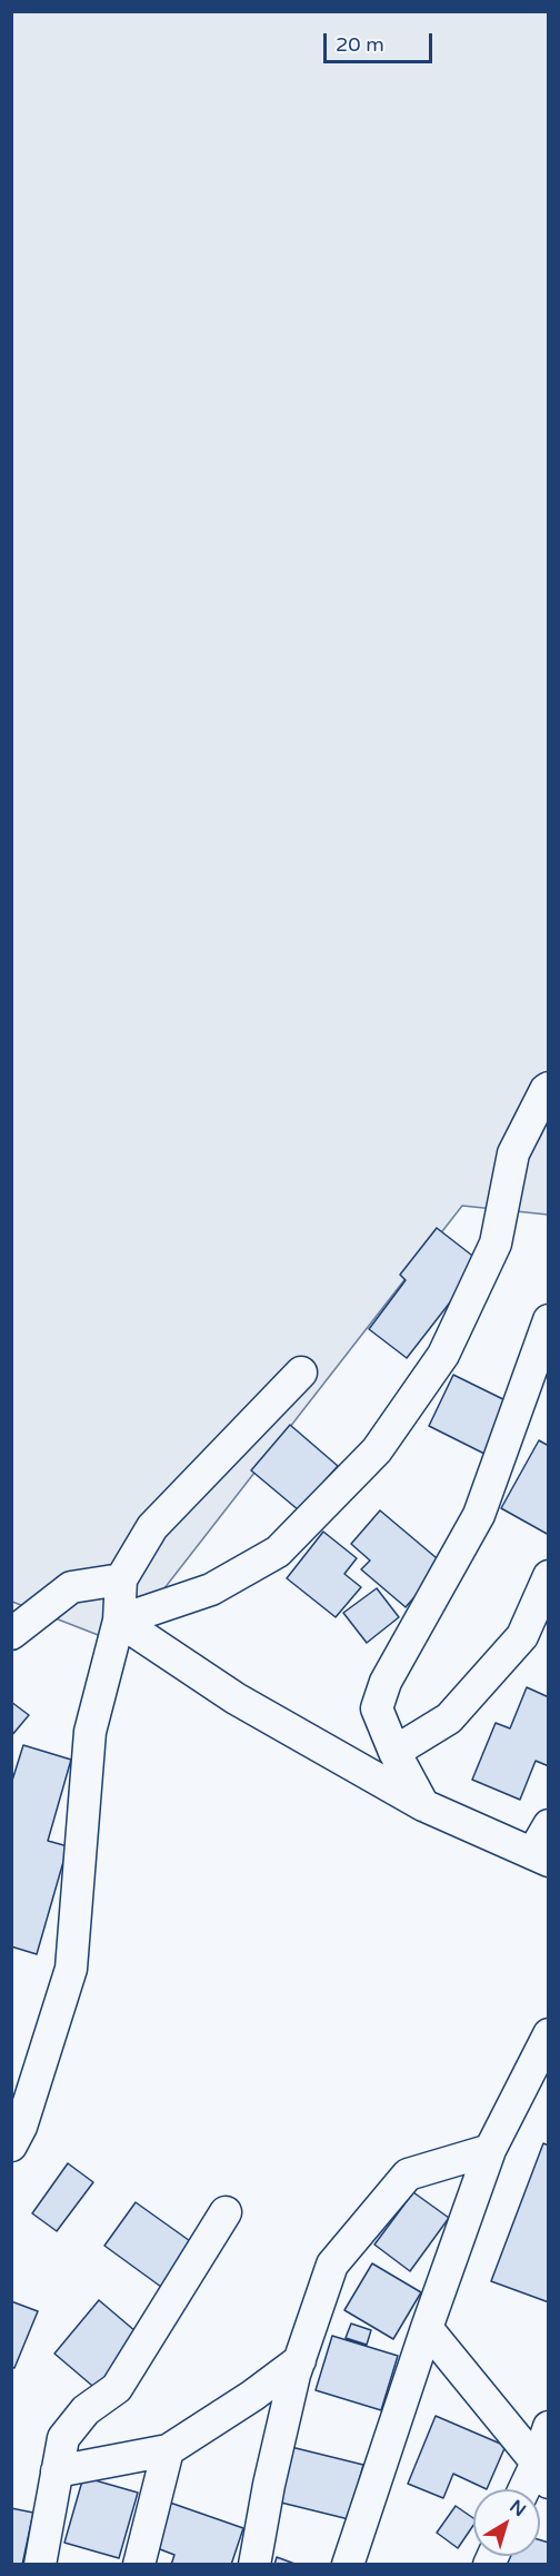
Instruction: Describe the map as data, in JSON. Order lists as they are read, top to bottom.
{
  "scale_bar": "20 m",
  "north": "top right"
}
